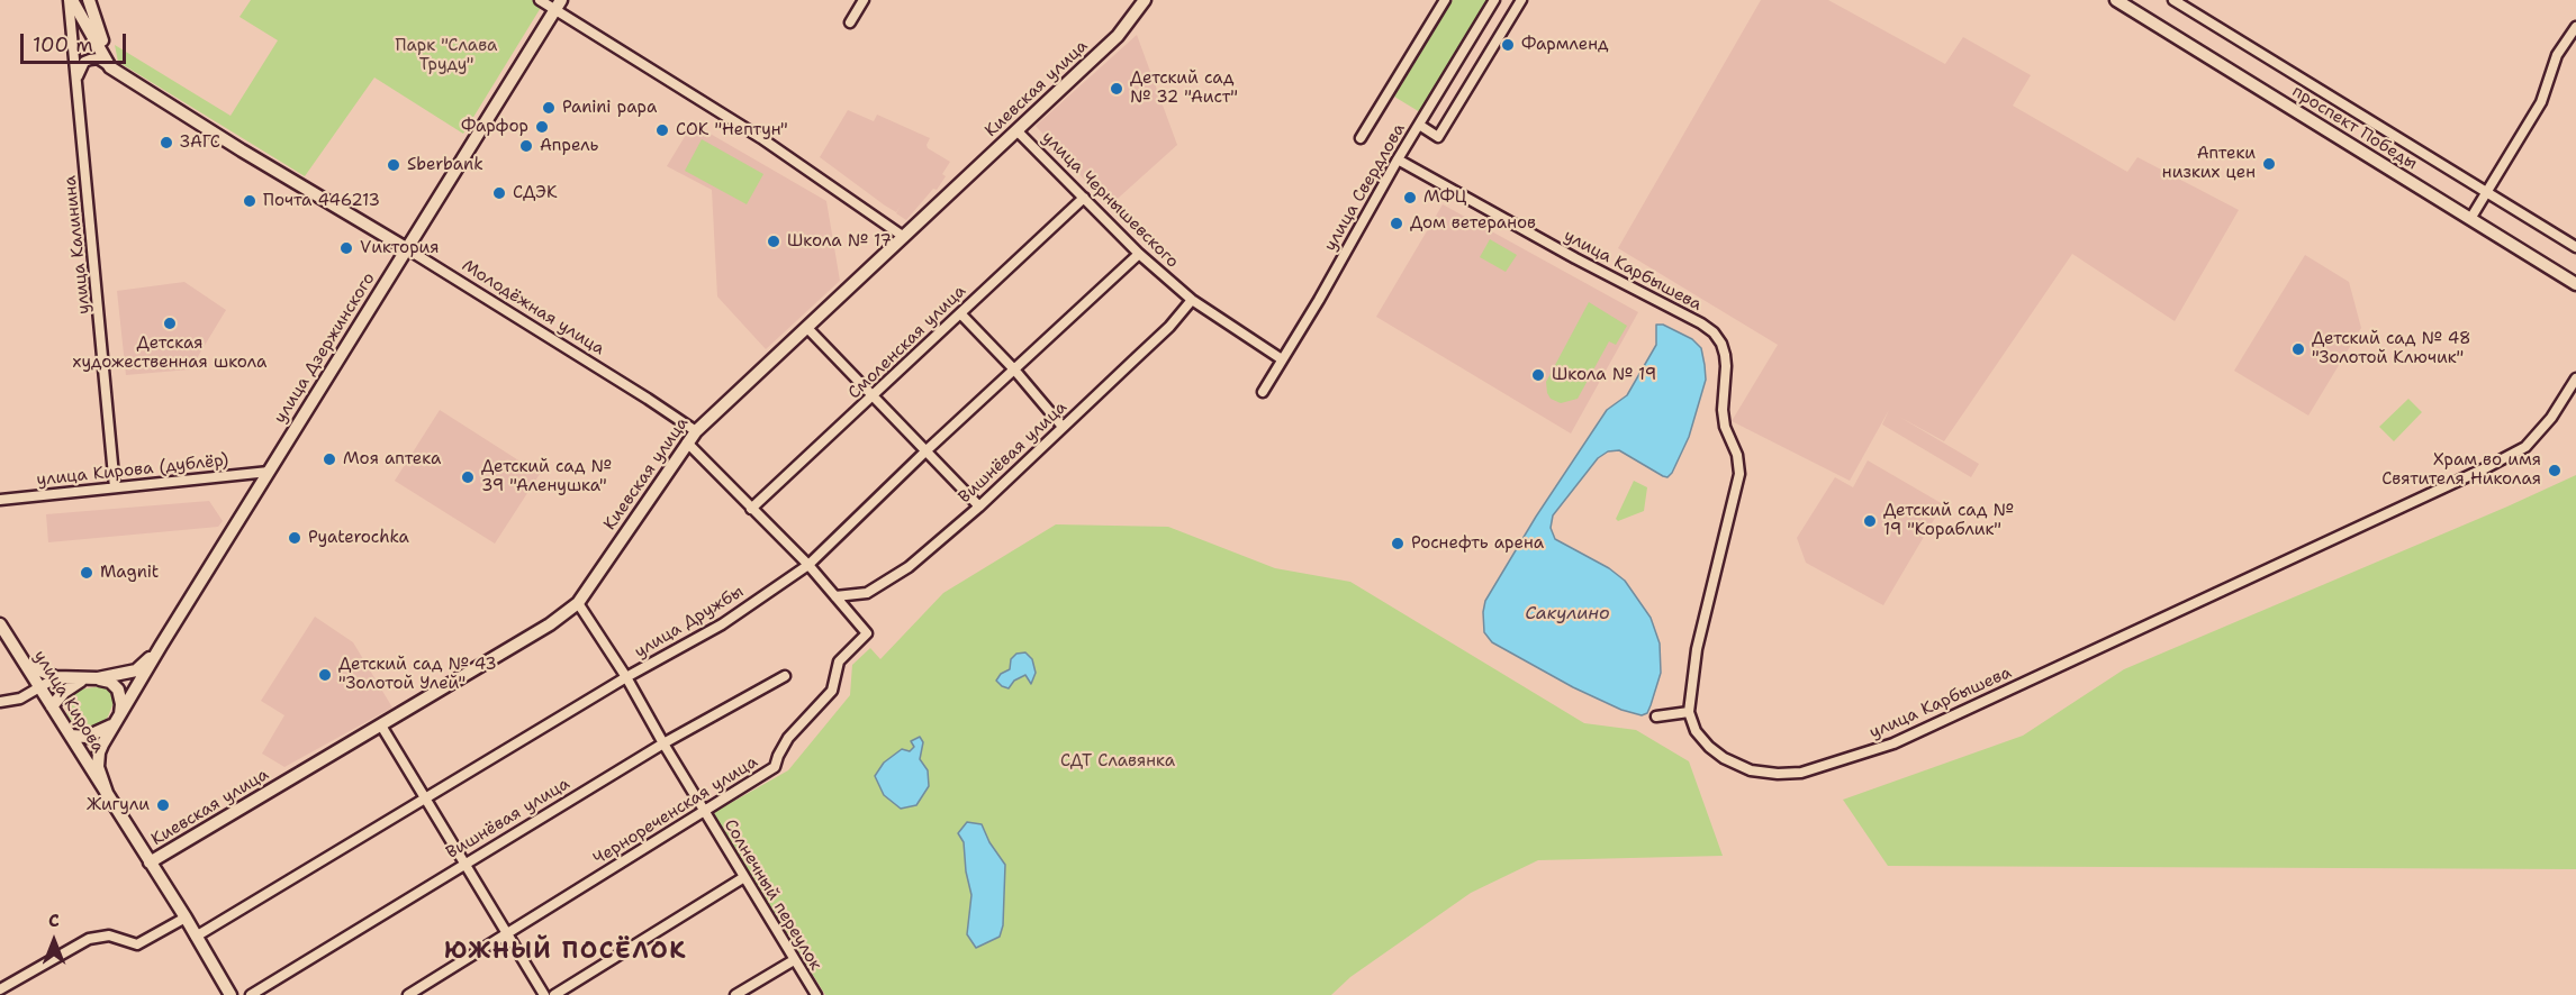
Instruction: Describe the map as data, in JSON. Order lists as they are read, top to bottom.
{
  "streets": {
    "main road": [
      "Киевская улица",
      "проспект Победы",
      "Молодёжная улица",
      "улица Дзержинского",
      "улица Кирова"
    ],
    "street": [
      "улица Свердлова",
      "улица Чернышевского",
      "улица Калинина",
      "улица Карбышева",
      "Смоленская улица",
      "Вишнёвая улица",
      "улица Кирова (дублёр)",
      "улица Дружбы",
      "Чернореченская улица",
      "Солнечный переулок"
    ]
  },
  "crossings": [
    ["Киевская улица", "улица Чернышевского"],
    ["Киевская улица", "Молодёжная улица"],
    ["Киевская улица", "Чернореченская улица"],
    ["Киевская улица", "Солнечный переулок"],
    ["улица Свердлова", "улица Чернышевского"],
    ["улица Свердлова", "улица Карбышева"],
    ["улица Чернышевского", "Смоленская улица"],
    ["улица Чернышевского", "Вишнёвая улица"],
    ["улица Чернышевского", "улица Дружбы"],
    ["улица Калинина", "улица Кирова (дублёр)"],
    ["Молодёжная улица", "улица Дзержинского"],
    ["Смоленская улица", "Чернореченская улица"],
    ["улица Дзержинского", "улица Кирова (дублёр)"],
    ["Вишнёвая улица", "Чернореченская улица"],
    ["Вишнёвая улица", "Солнечный переулок"],
    ["улица Дружбы", "Чернореченская улица"],
    ["улица Дружбы", "Солнечный переулок"],
    ["Чернореченская улица", "Солнечный переулок"]
  ],
  "districts": ["ЮЖНЫЙ ПОСЁЛОК"],
  "water": ["Сакулино"],
  "parks": ["Парк \"Слава Труду\"", "СДТ Славянка"],
  "places": [
    "Фармленд",
    "Детский сад № 32 \"Аист\"",
    "Panini papa",
    "Фарфор",
    "СОК \"Нептун\"",
    "ЗАГС",
    "Апрель",
    "Аптеки низких цен",
    "Sberbank",
    "СДЭК",
    "МФЦ",
    "Почта 446213",
    "Дом ветеранов",
    "Школа № 17",
    "Vиктория",
    "Детская художественная школа",
    "Детский сад № 48 \"Золотой Ключик\"",
    "Школа № 19",
    "Моя аптека",
    "Храм во имя Святителя Николая",
    "Детский сад № 39 \"Аленушка\"",
    "Детский сад № 19 \"Кораблик\"",
    "Pyaterochka",
    "Роснефть арена",
    "Magnit",
    "Детский сад № 43 \"Золотой Улей\"",
    "Жигули"
  ],
  "scale_bar": "100 m",
  "north": "top"
}
